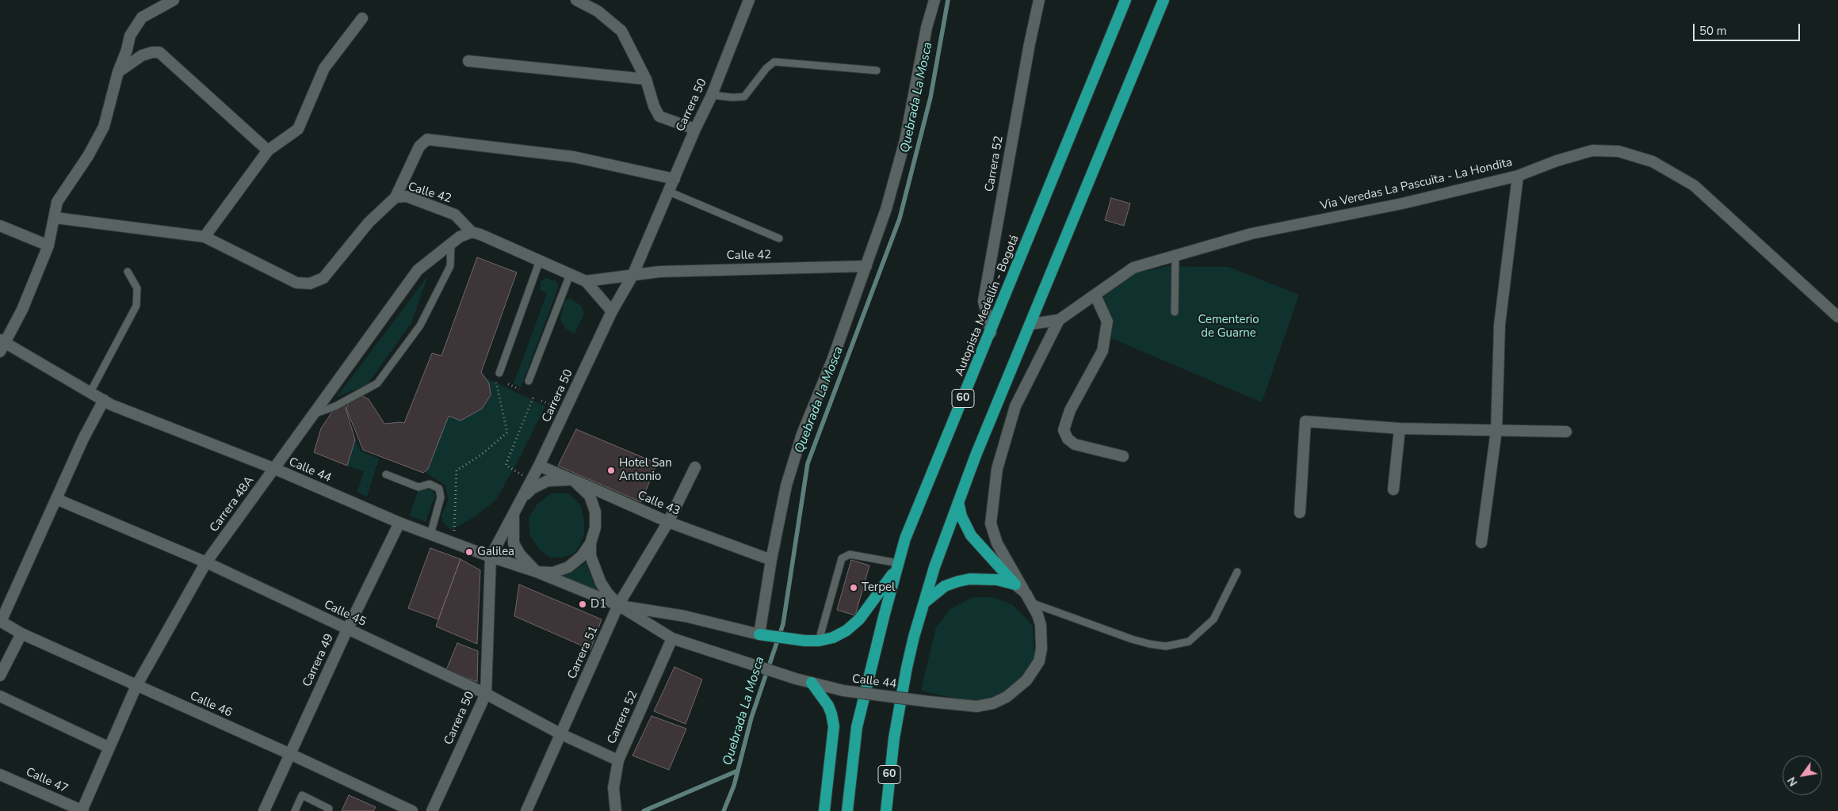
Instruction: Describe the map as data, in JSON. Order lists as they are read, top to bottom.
{
  "streets": {
    "highway": ["Autopista Medellín - Bogotá", "60"],
    "street": [
      "Carrera 50",
      "Carrera 52",
      "Via Veredas La Pascuita - La Hondita",
      "Calle 42",
      "Calle 44",
      "Calle 43",
      "Carrera 48A",
      "Calle 45",
      "Carrera 51",
      "Carrera 49",
      "Calle 46",
      "Calle 47"
    ]
  },
  "crossings": [
    ["Carrera 50", "Calle 42"],
    ["Carrera 50", "Calle 44"],
    ["Carrera 50", "Calle 43"],
    ["Carrera 50", "Calle 45"],
    ["Carrera 52", "Autopista Medellín - Bogotá"],
    ["Carrera 52", "Calle 44"],
    ["Carrera 52", "Calle 45"],
    ["Via Veredas La Pascuita - La Hondita", "60"],
    ["Calle 42", "Carrera 48A"],
    ["Calle 44", "Calle 43"],
    ["Calle 44", "Carrera 48A"],
    ["Calle 44", "Carrera 51"],
    ["Calle 44", "Carrera 49"],
    ["Calle 43", "Carrera 51"],
    ["Carrera 48A", "Calle 45"],
    ["Carrera 48A", "Calle 46"],
    ["Carrera 48A", "Calle 47"],
    ["Calle 45", "Carrera 51"],
    ["Calle 45", "Carrera 49"],
    ["Carrera 49", "Calle 46"]
  ],
  "water": ["Quebrada La Mosca"],
  "parks": ["Cementerio de Guarne"],
  "places": [
    "Hotel San Antonio",
    "Galilea",
    "Terpel",
    "D1"
  ],
  "scale_bar": "50 m",
  "north": "bottom left"
}
